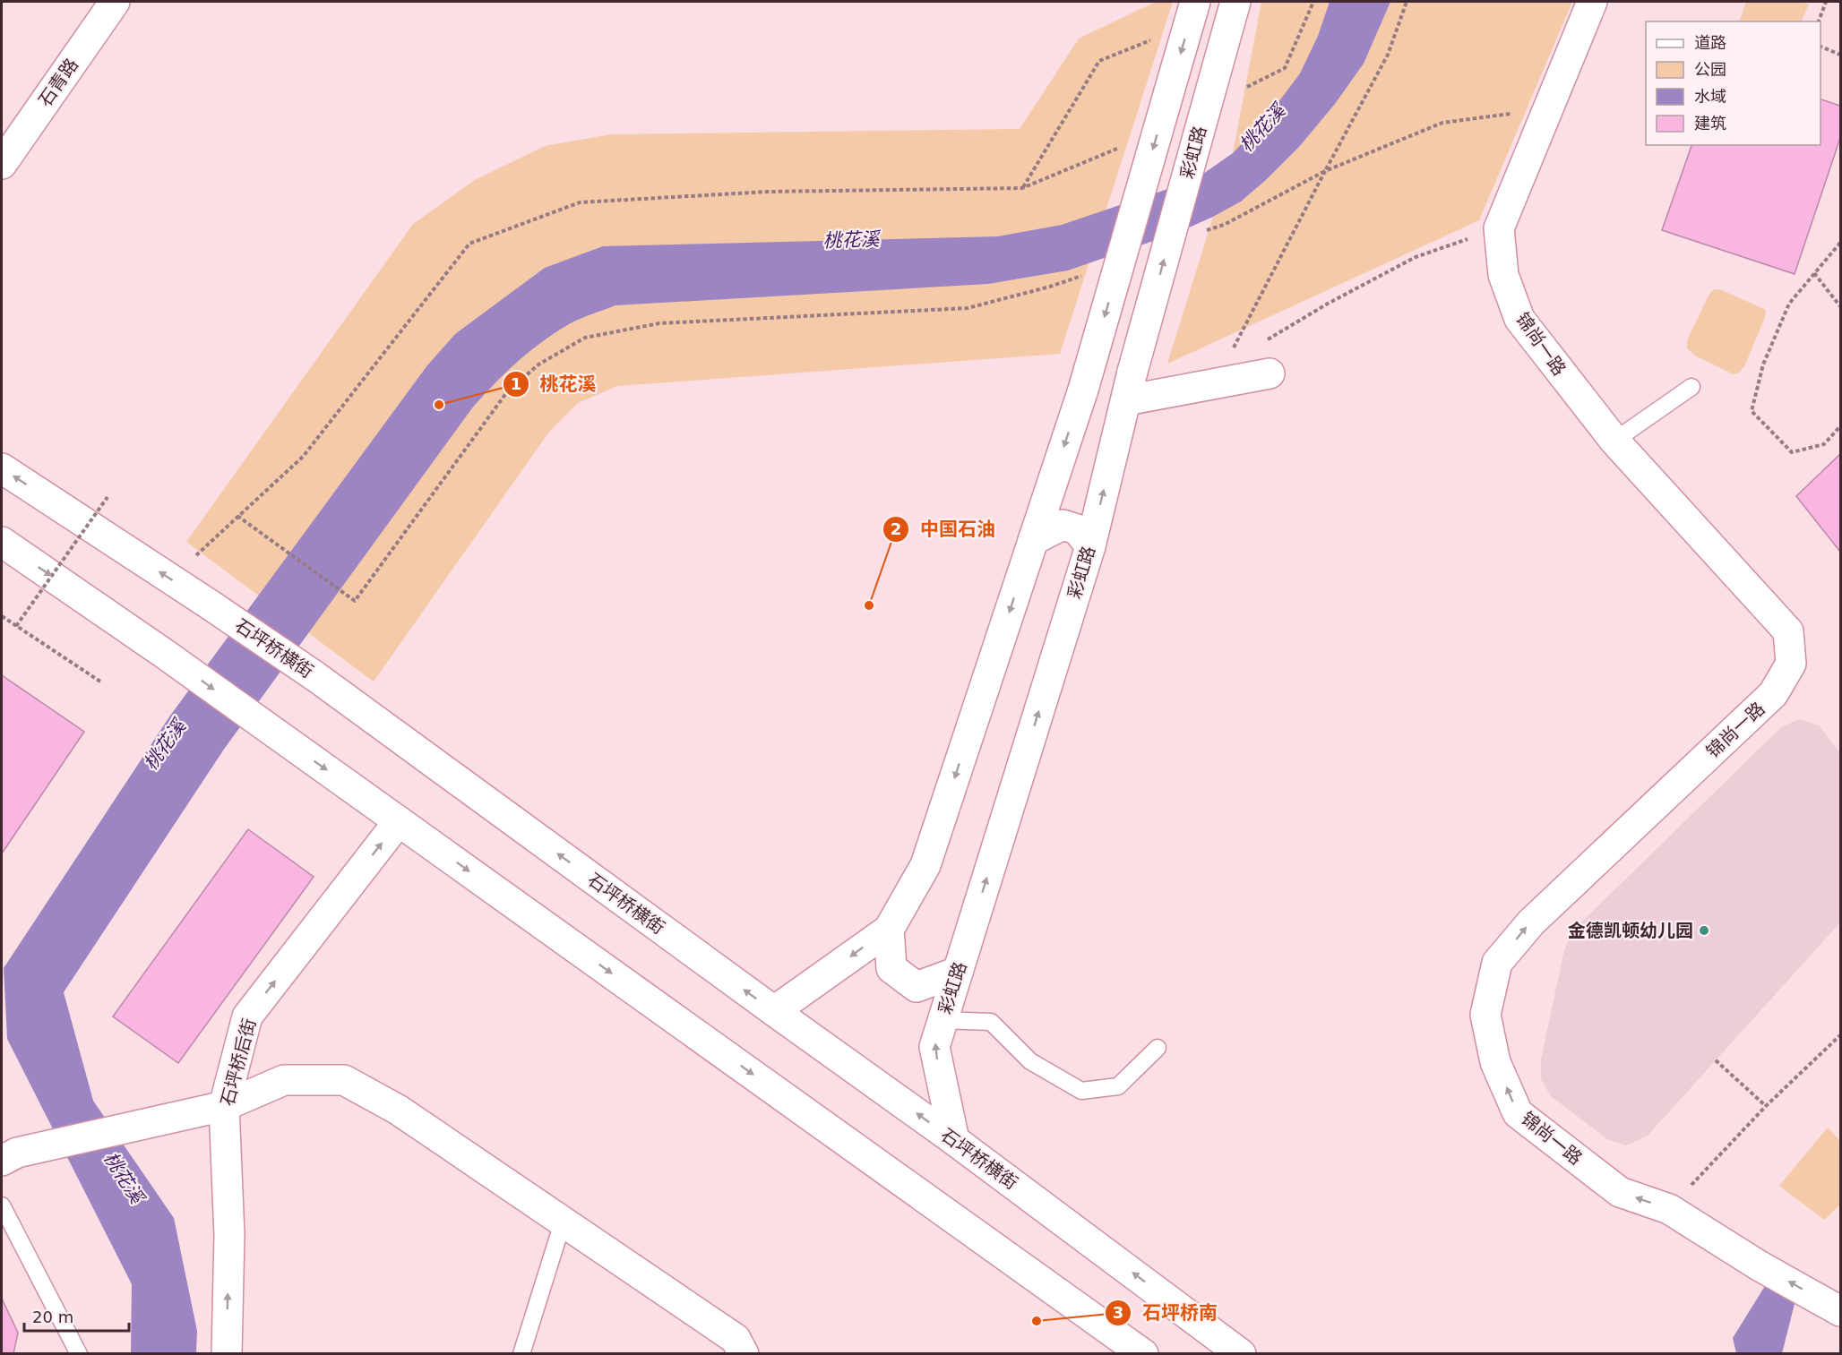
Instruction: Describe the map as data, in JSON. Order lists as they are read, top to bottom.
{
  "streets": {
    "main road": [
      "石青路",
      "彩虹路",
      "锦尚一路",
      "石坪桥横街",
      "石坪桥后街"
    ]
  },
  "crossings": [
    ["彩虹路", "石坪桥横街"]
  ],
  "one_way": ["石坪桥后街"],
  "water": ["桃花溪"],
  "places": [
    "桃花溪",
    "中国石油",
    "金德凯顿幼儿园",
    "石坪桥南"
  ],
  "legend": [
    "道路",
    "公园",
    "水域",
    "建筑"
  ],
  "scale_bar": "20 m"
}
